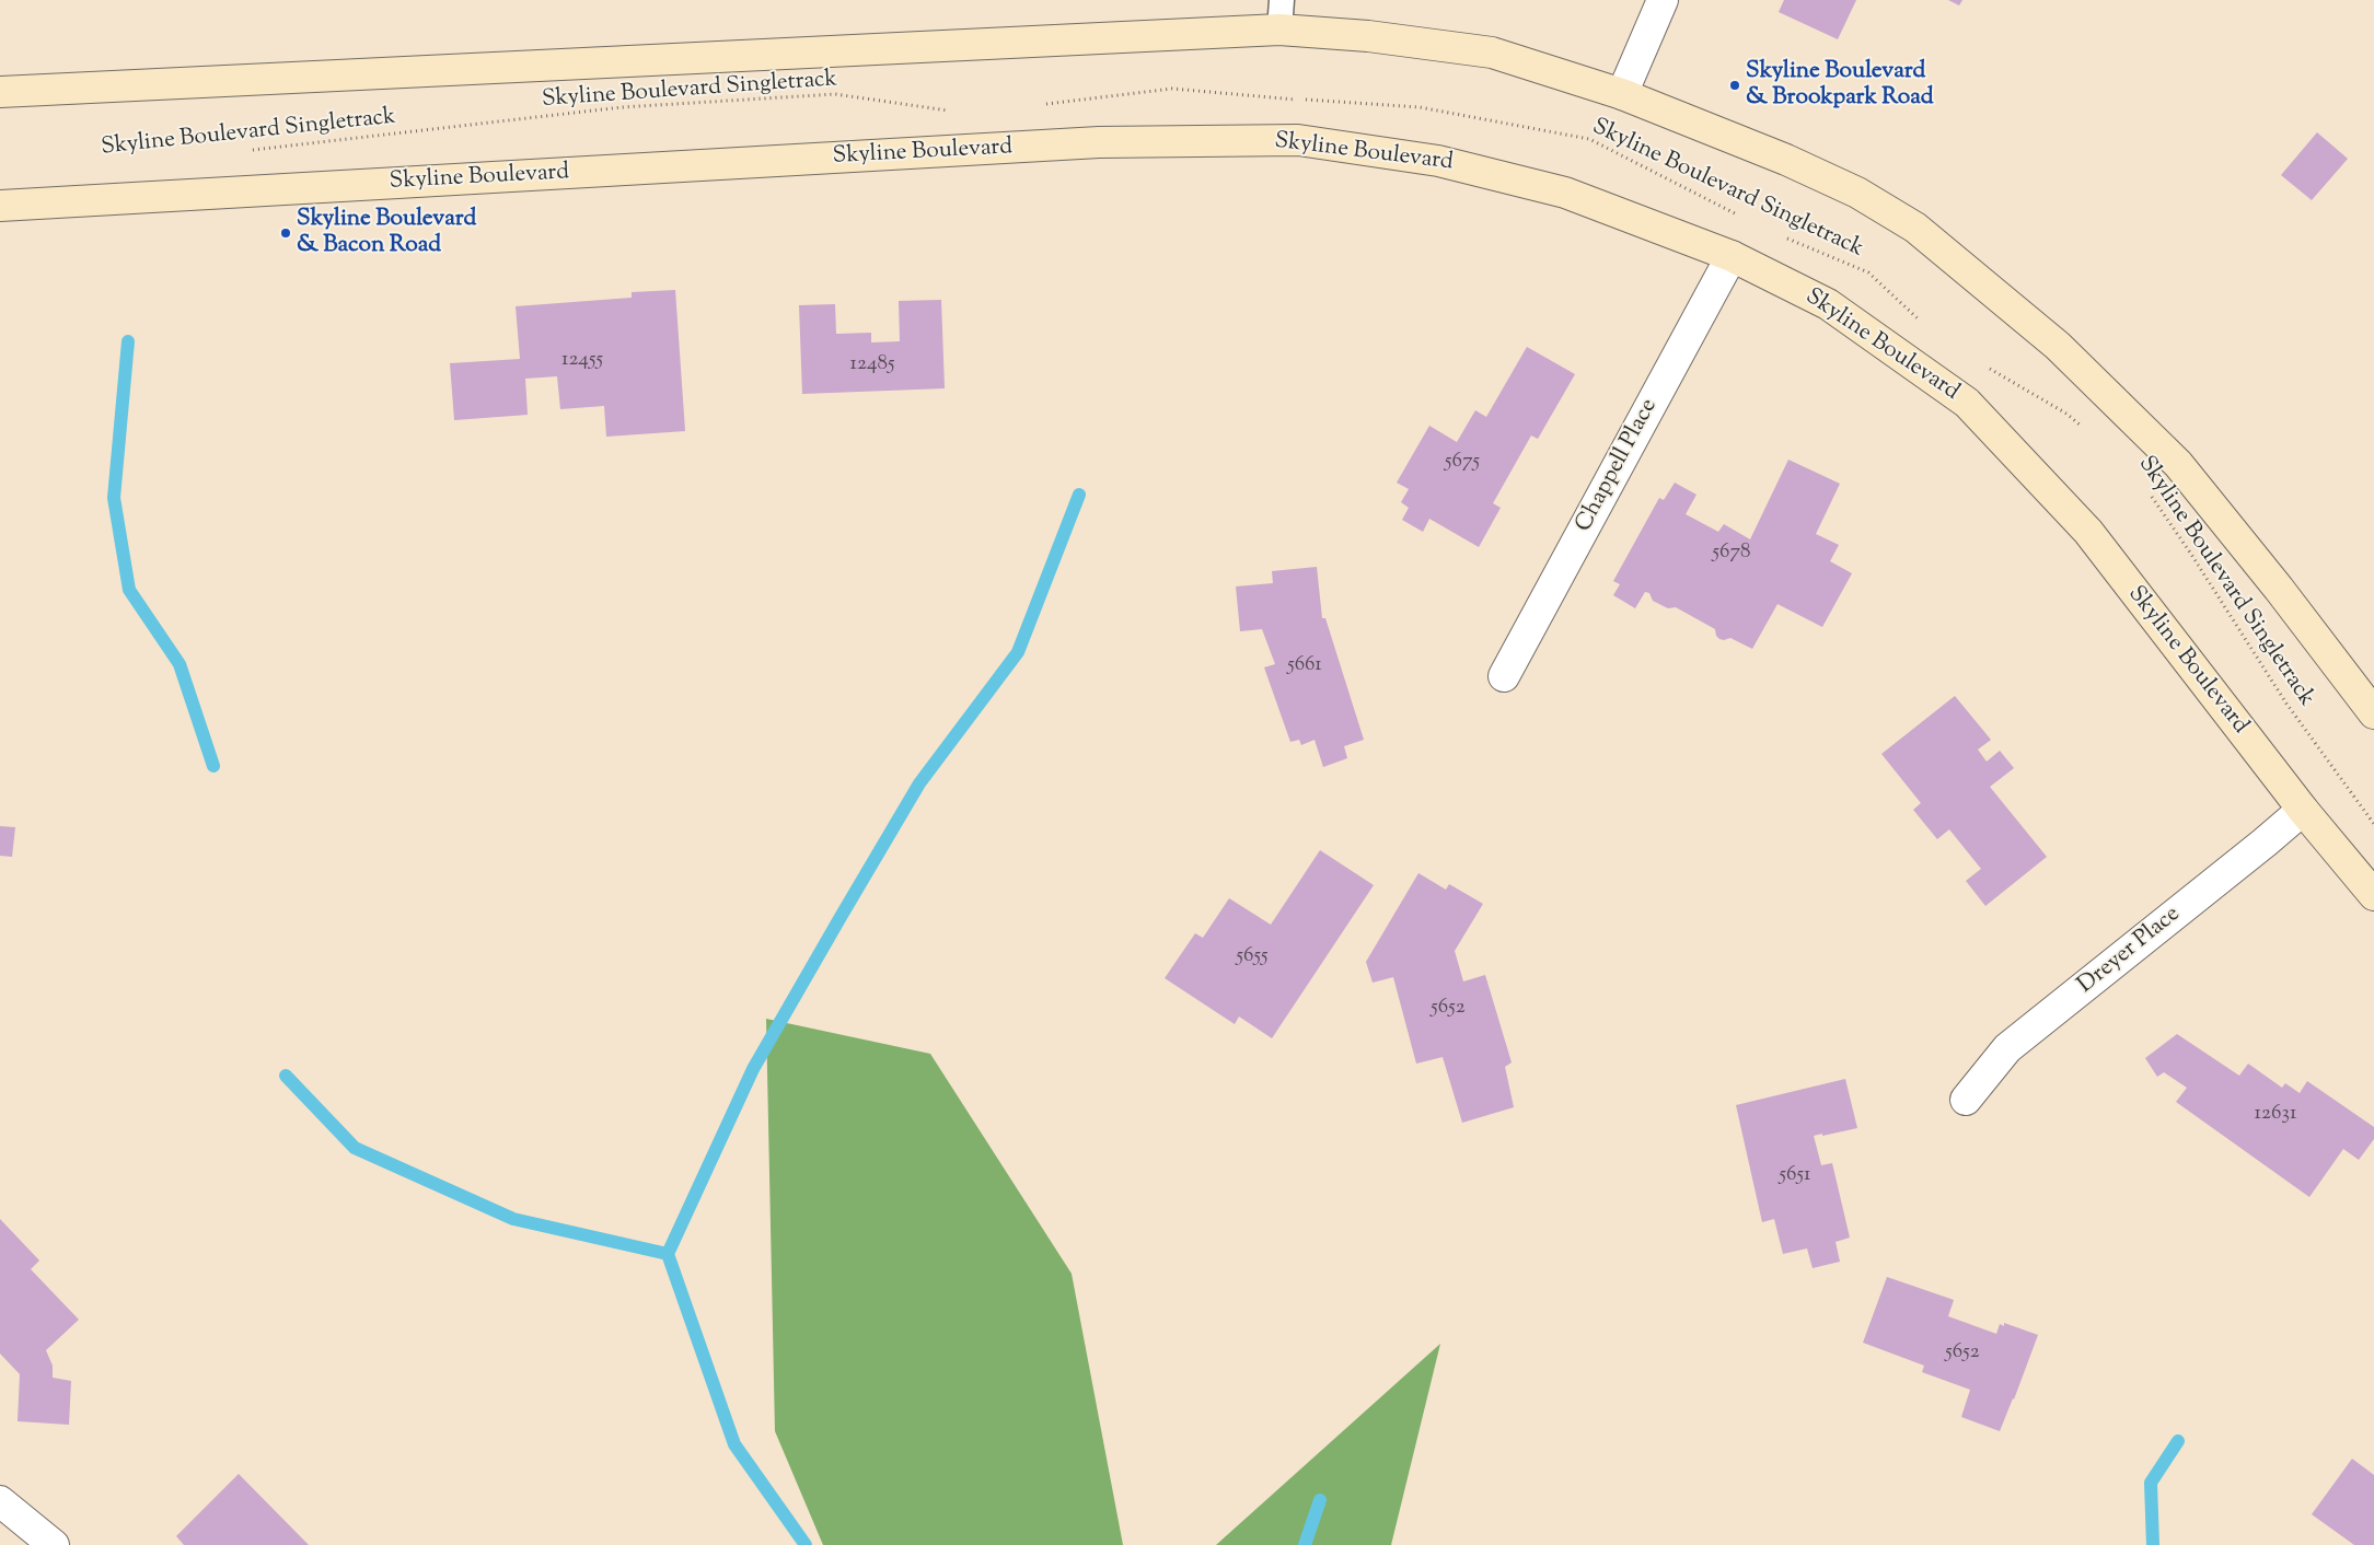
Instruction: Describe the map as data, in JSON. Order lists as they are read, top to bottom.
{
  "streets": {
    "main road": ["Skyline Boulevard"],
    "street": ["Chappell Place", "Dreyer Place"],
    "path": ["Skyline Boulevard Singletrack"]
  },
  "crossings": [
    ["Skyline Boulevard", "Chappell Place"],
    ["Skyline Boulevard", "Dreyer Place"]
  ],
  "places": ["Skyline Boulevard & Brookpark Road", "Skyline Boulevard & Bacon Road"],
  "house_numbers": [
    "12455",
    "12485",
    "5675",
    "5678",
    "5661",
    "5655",
    "5652",
    "12631",
    "5651",
    "5652"
  ]
}
